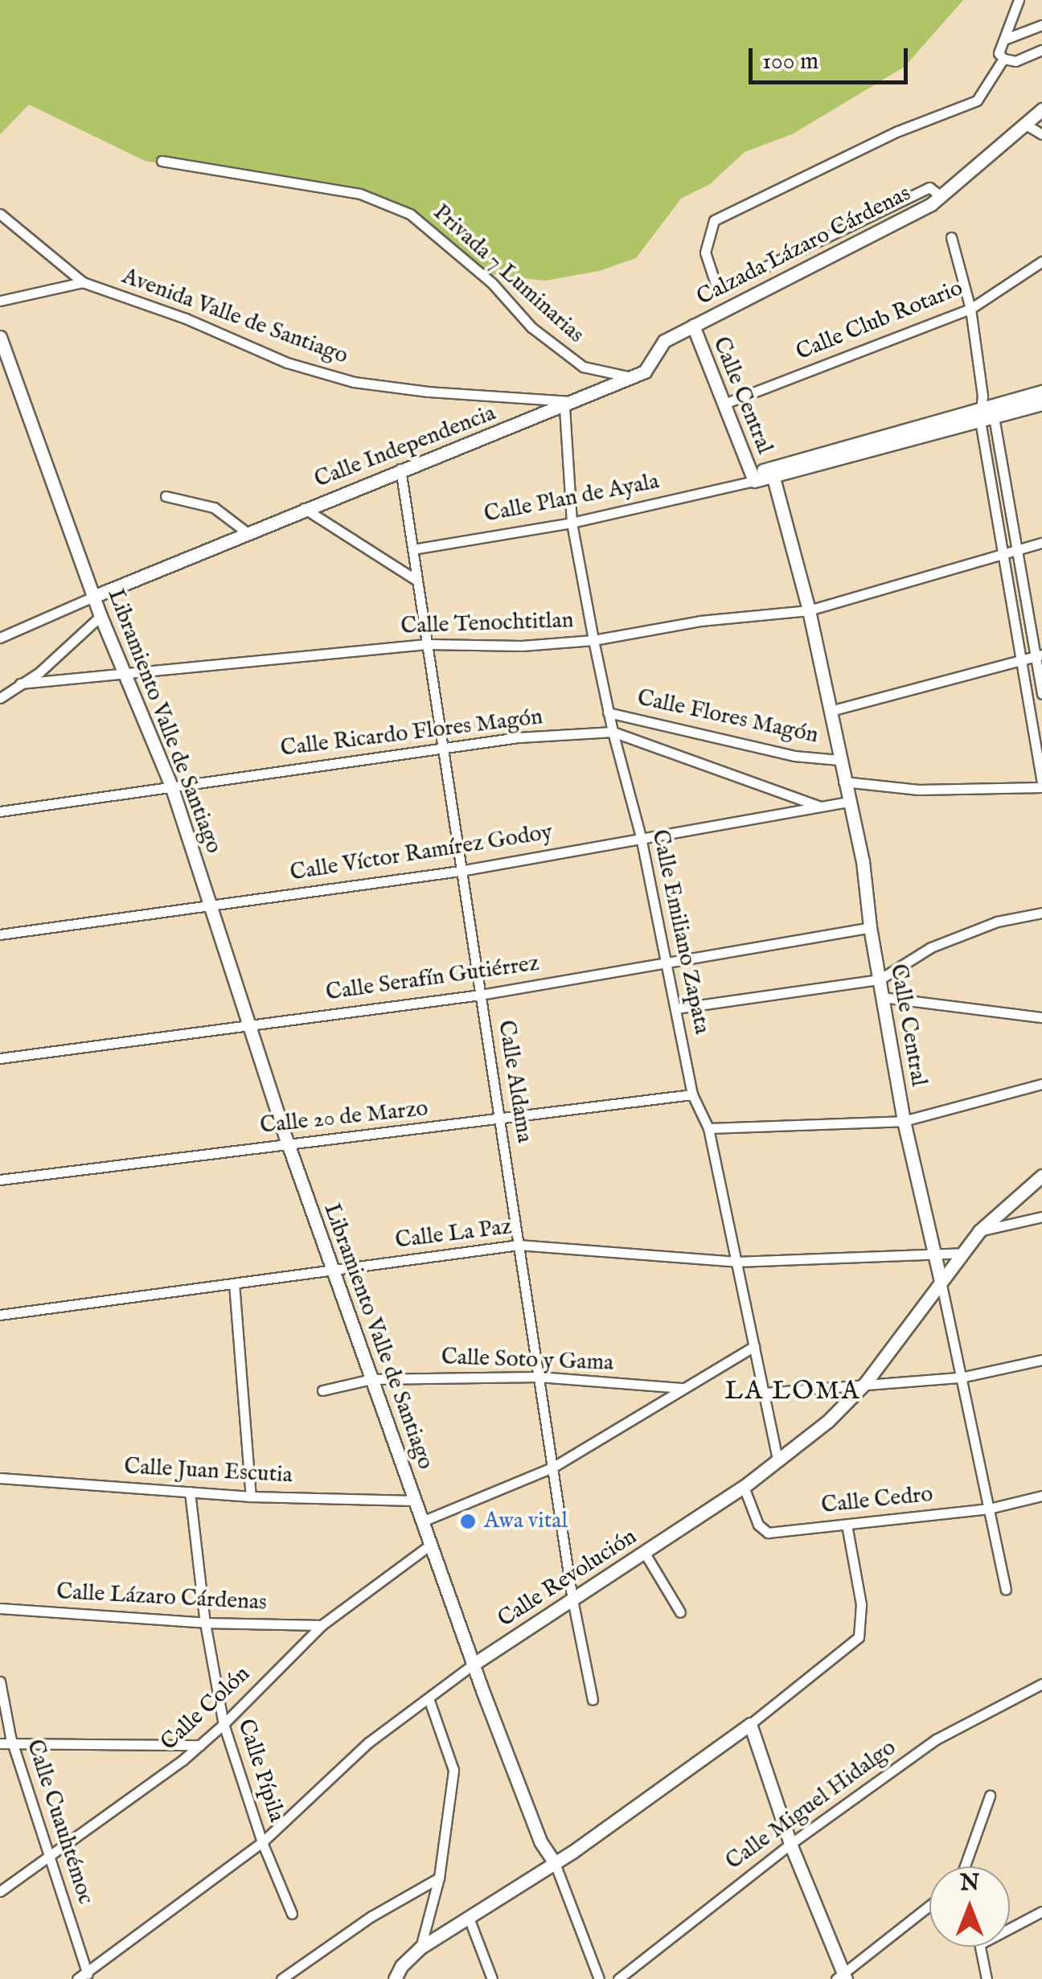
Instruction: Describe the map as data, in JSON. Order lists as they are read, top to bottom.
{
  "streets": {
    "street": [
      "Calzada Lázaro Cárdenas",
      "Privada 7 Luminarias",
      "Avenida Valle de Santiago",
      "Calle Club Rotario",
      "Calle Central",
      "Calle Independencia",
      "Calle Plan de Ayala",
      "Calle Tenochtitlan",
      "Calle Flores Magón",
      "Libramiento Valle de Santiago",
      "Calle Ricardo Flores Magón",
      "Calle Víctor Ramírez Godoy",
      "Calle Emiliano Zapata",
      "Calle Serafín Gutiérrez",
      "Calle Aldama",
      "Calle 20 de Marzo",
      "Calle La Paz",
      "Calle Soto y Gama",
      "Calle Juan Escutia",
      "Calle Cedro",
      "Calle Revolución",
      "Calle Lázaro Cárdenas",
      "Calle Colón",
      "Calle Pípila",
      "Calle Miguel Hidalgo",
      "Calle Cuauhtémoc"
    ]
  },
  "crossings": [
    ["Calzada Lázaro Cárdenas", "Privada 7 Luminarias"],
    ["Calzada Lázaro Cárdenas", "Avenida Valle de Santiago"],
    ["Calzada Lázaro Cárdenas", "Calle Central"],
    ["Calzada Lázaro Cárdenas", "Calle Independencia"],
    ["Calzada Lázaro Cárdenas", "Calle Emiliano Zapata"],
    ["Avenida Valle de Santiago", "Calle Independencia"],
    ["Avenida Valle de Santiago", "Calle Emiliano Zapata"],
    ["Calle Club Rotario", "Calle Central"],
    ["Calle Central", "Calle Plan de Ayala"],
    ["Calle Central", "Calle Tenochtitlan"],
    ["Calle Central", "Calle Flores Magón"],
    ["Calle Central", "Calle Víctor Ramírez Godoy"],
    ["Calle Central", "Calle Serafín Gutiérrez"],
    ["Calle Central", "Calle La Paz"],
    ["Calle Central", "Calle Cedro"],
    ["Calle Central", "Calle Revolución"],
    ["Calle Independencia", "Calle Emiliano Zapata"],
    ["Calle Independencia", "Calle Aldama"],
    ["Calle Plan de Ayala", "Calle Emiliano Zapata"],
    ["Calle Plan de Ayala", "Calle Aldama"],
    ["Calle Tenochtitlan", "Libramiento Valle de Santiago"],
    ["Calle Tenochtitlan", "Calle Emiliano Zapata"],
    ["Calle Tenochtitlan", "Calle Aldama"],
    ["Calle Flores Magón", "Calle Emiliano Zapata"],
    ["Libramiento Valle de Santiago", "Calle Ricardo Flores Magón"],
    ["Libramiento Valle de Santiago", "Calle Víctor Ramírez Godoy"],
    ["Libramiento Valle de Santiago", "Calle Serafín Gutiérrez"],
    ["Libramiento Valle de Santiago", "Calle 20 de Marzo"],
    ["Libramiento Valle de Santiago", "Calle La Paz"],
    ["Libramiento Valle de Santiago", "Calle Soto y Gama"],
    ["Libramiento Valle de Santiago", "Calle Juan Escutia"],
    ["Libramiento Valle de Santiago", "Calle Revolución"],
    ["Libramiento Valle de Santiago", "Calle Colón"],
    ["Calle Ricardo Flores Magón", "Calle Víctor Ramírez Godoy"],
    ["Calle Ricardo Flores Magón", "Calle Emiliano Zapata"],
    ["Calle Ricardo Flores Magón", "Calle Aldama"],
    ["Calle Víctor Ramírez Godoy", "Calle Emiliano Zapata"],
    ["Calle Víctor Ramírez Godoy", "Calle Aldama"],
    ["Calle Emiliano Zapata", "Calle Serafín Gutiérrez"],
    ["Calle Emiliano Zapata", "Calle 20 de Marzo"],
    ["Calle Emiliano Zapata", "Calle La Paz"],
    ["Calle Emiliano Zapata", "Calle Revolución"],
    ["Calle Serafín Gutiérrez", "Calle Aldama"],
    ["Calle Aldama", "Calle 20 de Marzo"],
    ["Calle Aldama", "Calle La Paz"],
    ["Calle Aldama", "Calle Soto y Gama"],
    ["Calle Aldama", "Calle Revolución"],
    ["Calle La Paz", "Calle Revolución"],
    ["Calle Juan Escutia", "Calle Pípila"],
    ["Calle Cedro", "Calle Revolución"],
    ["Calle Revolución", "Calle Pípila"],
    ["Calle Revolución", "Calle Cuauhtémoc"],
    ["Calle Lázaro Cárdenas", "Calle Colón"],
    ["Calle Lázaro Cárdenas", "Calle Pípila"],
    ["Calle Colón", "Calle Pípila"],
    ["Calle Colón", "Calle Cuauhtémoc"]
  ],
  "districts": ["LA LOMA"],
  "places": ["Awa vital"],
  "scale_bar": "100 m",
  "north": "top"
}
